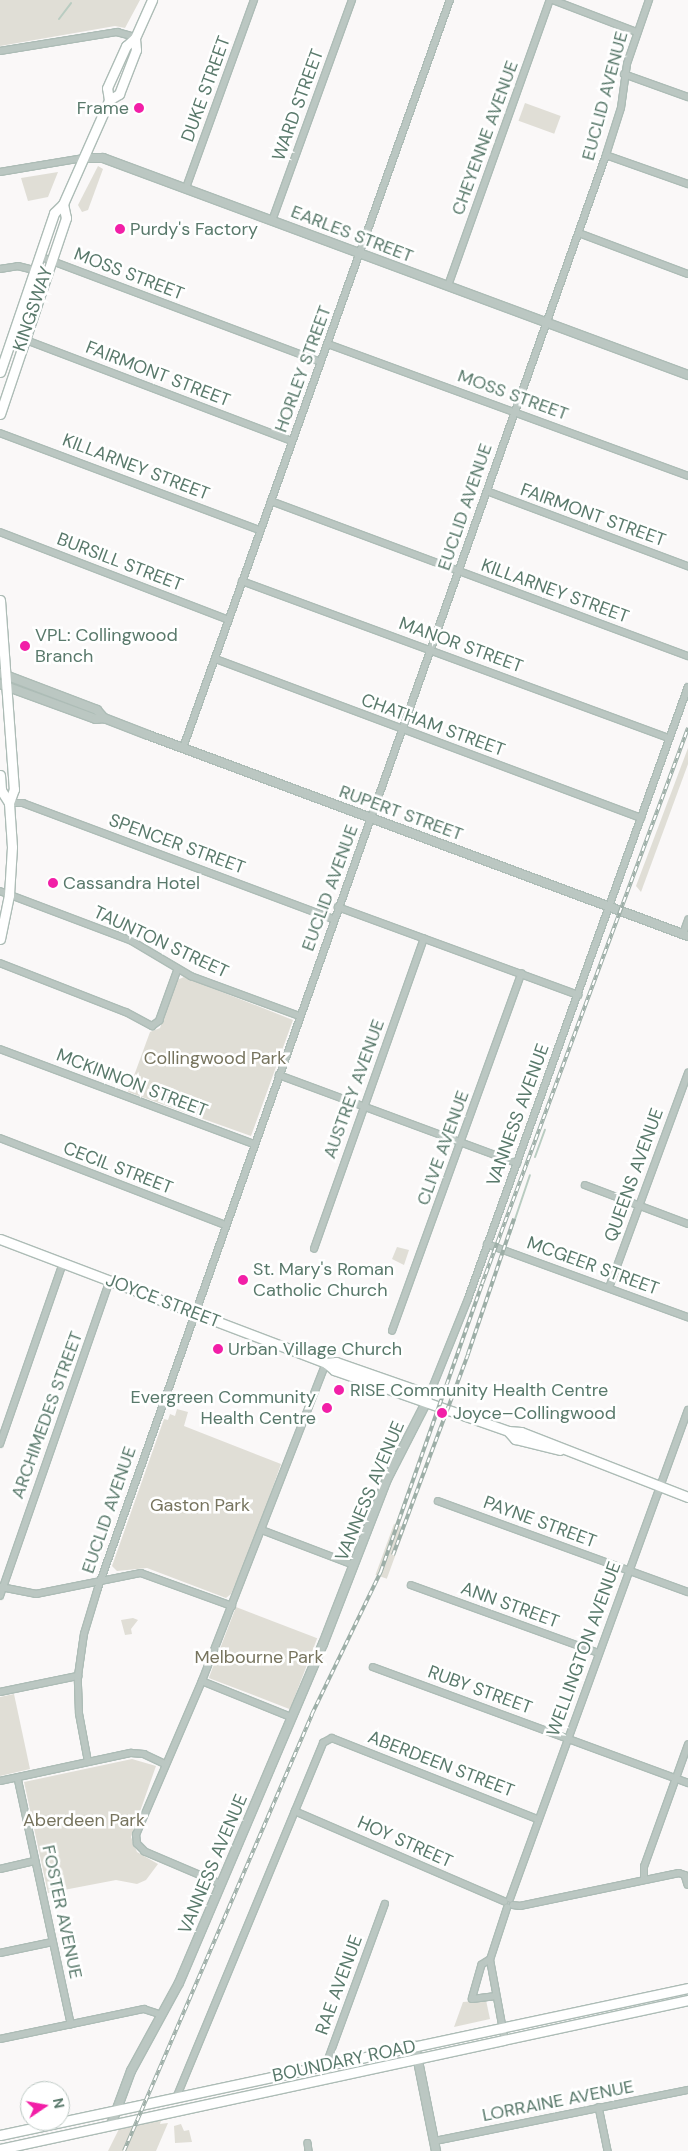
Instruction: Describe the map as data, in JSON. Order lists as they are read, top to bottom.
{
  "streets": {
    "main road": ["KINGSWAY", "JOYCE STREET", "BOUNDARY ROAD"],
    "street": [
      "DUKE STREET",
      "EUCLID AVENUE",
      "WARD STREET",
      "CHEYENNE AVENUE",
      "EARLES STREET",
      "MOSS STREET",
      "HORLEY STREET",
      "FAIRMONT STREET",
      "KILLARNEY STREET",
      "BURSILL STREET",
      "MANOR STREET",
      "CHATHAM STREET",
      "RUPERT STREET",
      "SPENCER STREET",
      "TAUNTON STREET",
      "MCKINNON STREET",
      "AUSTREY AVENUE",
      "VANNESS AVENUE",
      "CLIVE AVENUE",
      "CECIL STREET",
      "QUEENS AVENUE",
      "MCGEER STREET",
      "ARCHIMEDES STREET",
      "PAYNE STREET",
      "ANN STREET",
      "WELLINGTON AVENUE",
      "RUBY STREET",
      "ABERDEEN STREET",
      "HOY STREET",
      "FOSTER AVENUE",
      "RAE AVENUE",
      "LORRAINE AVENUE"
    ]
  },
  "crossings": [
    ["DUKE STREET", "EARLES STREET"],
    ["EUCLID AVENUE", "EARLES STREET"],
    ["EUCLID AVENUE", "MOSS STREET"],
    ["EUCLID AVENUE", "FAIRMONT STREET"],
    ["EUCLID AVENUE", "KILLARNEY STREET"],
    ["EUCLID AVENUE", "MANOR STREET"],
    ["EUCLID AVENUE", "CHATHAM STREET"],
    ["EUCLID AVENUE", "RUPERT STREET"],
    ["EUCLID AVENUE", "SPENCER STREET"],
    ["EUCLID AVENUE", "TAUNTON STREET"],
    ["EUCLID AVENUE", "MCKINNON STREET"],
    ["EUCLID AVENUE", "CECIL STREET"],
    ["EUCLID AVENUE", "JOYCE STREET"],
    ["WARD STREET", "EARLES STREET"],
    ["CHEYENNE AVENUE", "EARLES STREET"],
    ["EARLES STREET", "KINGSWAY"],
    ["EARLES STREET", "HORLEY STREET"],
    ["MOSS STREET", "KINGSWAY"],
    ["MOSS STREET", "HORLEY STREET"],
    ["KINGSWAY", "FAIRMONT STREET"],
    ["HORLEY STREET", "FAIRMONT STREET"],
    ["HORLEY STREET", "KILLARNEY STREET"],
    ["HORLEY STREET", "BURSILL STREET"],
    ["HORLEY STREET", "MANOR STREET"],
    ["HORLEY STREET", "CHATHAM STREET"],
    ["HORLEY STREET", "RUPERT STREET"],
    ["MANOR STREET", "VANNESS AVENUE"],
    ["CHATHAM STREET", "VANNESS AVENUE"],
    ["RUPERT STREET", "VANNESS AVENUE"],
    ["VANNESS AVENUE", "MCGEER STREET"],
    ["VANNESS AVENUE", "JOYCE STREET"],
    ["VANNESS AVENUE", "BOUNDARY ROAD"],
    ["QUEENS AVENUE", "MCGEER STREET"],
    ["JOYCE STREET", "ARCHIMEDES STREET"],
    ["JOYCE STREET", "WELLINGTON AVENUE"],
    ["PAYNE STREET", "WELLINGTON AVENUE"],
    ["ANN STREET", "WELLINGTON AVENUE"],
    ["WELLINGTON AVENUE", "RUBY STREET"],
    ["WELLINGTON AVENUE", "ABERDEEN STREET"],
    ["WELLINGTON AVENUE", "HOY STREET"],
    ["WELLINGTON AVENUE", "BOUNDARY ROAD"],
    ["ABERDEEN STREET", "HOY STREET"],
    ["RAE AVENUE", "BOUNDARY ROAD"]
  ],
  "parks": [
    "Collingwood Park",
    "Gaston Park",
    "Melbourne Park",
    "Aberdeen Park"
  ],
  "places": [
    "Frame",
    "Purdy's Factory",
    "VPL: Collingwood Branch",
    "Cassandra Hotel",
    "St. Mary's Roman Catholic Church",
    "Urban Village Church",
    "RISE Community Health Centre",
    "Evergreen Community Health Centre",
    "Joyce–Collingwood"
  ],
  "north": "right"
}
